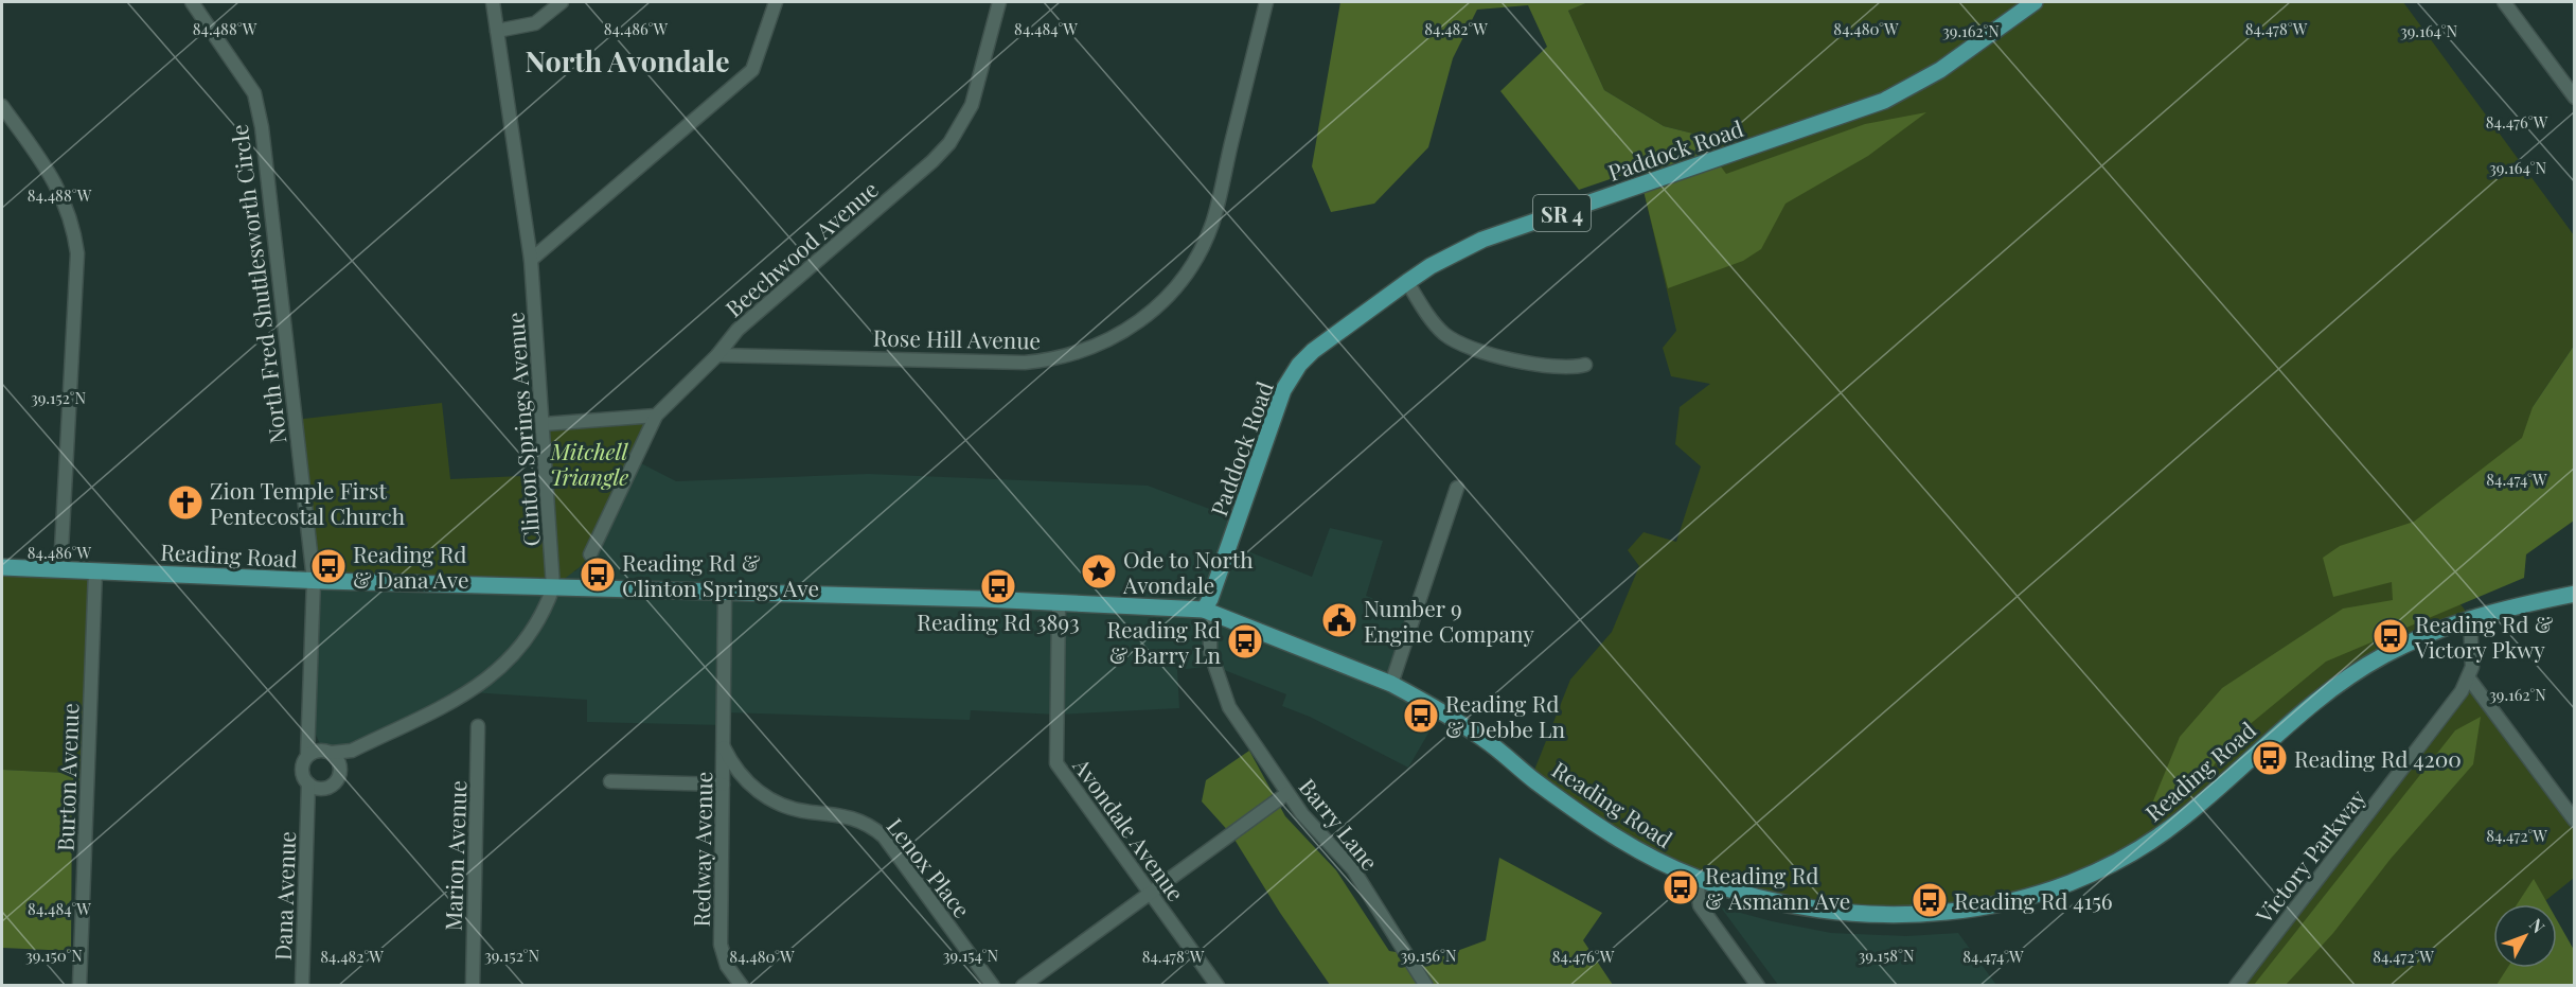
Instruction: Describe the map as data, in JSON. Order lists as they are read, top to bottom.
{
  "streets": {
    "main road": ["Paddock Road", "SR 4", "Reading Road"],
    "street": [
      "Beechwood Avenue",
      "North Fred Shuttlesworth Circle",
      "Rose Hill Avenue",
      "Clinton Springs Avenue",
      "Burton Avenue",
      "Barry Lane",
      "Avondale Avenue",
      "Redway Avenue",
      "Marion Avenue",
      "Victory Parkway",
      "Lenox Place",
      "Dana Avenue"
    ]
  },
  "crossings": [
    ["Paddock Road", "Reading Road"],
    ["Paddock Road", "Barry Lane"],
    ["Beechwood Avenue", "Rose Hill Avenue"],
    ["North Fred Shuttlesworth Circle", "Reading Road"],
    ["Clinton Springs Avenue", "Reading Road"],
    ["Clinton Springs Avenue", "Dana Avenue"],
    ["Reading Road", "Burton Avenue"],
    ["Reading Road", "Barry Lane"],
    ["Reading Road", "Avondale Avenue"],
    ["Reading Road", "Victory Parkway"],
    ["Redway Avenue", "Lenox Place"]
  ],
  "districts": ["North Avondale"],
  "parks": ["Mitchell Triangle"],
  "places": {
    "church": ["Zion Temple First Pentecostal Church"],
    "bus stop": [
      "Reading Rd & Dana Ave",
      "Reading Rd & Clinton Springs Ave",
      "Reading Rd 3893",
      "Reading Rd & Victory Pkwy",
      "Reading Rd & Barry Ln",
      "Reading Rd & Debbe Ln",
      "Reading Rd 4200",
      "Reading Rd & Asmann Ave",
      "Reading Rd 4156"
    ],
    "place": ["Ode to North Avondale"],
    "public building": ["Number 9 Engine Company"]
  },
  "north": "top right",
  "coordinates": [
    "84.488°W",
    "84.486°W",
    "84.484°W",
    "84.482°W",
    "84.480°W",
    "84.478°W",
    "39.162°N",
    "39.164°N",
    "84.476°W",
    "39.152°N",
    "84.474°W",
    "84.472°W",
    "39.150°N",
    "39.154°N",
    "39.156°N",
    "39.158°N"
  ]
}
